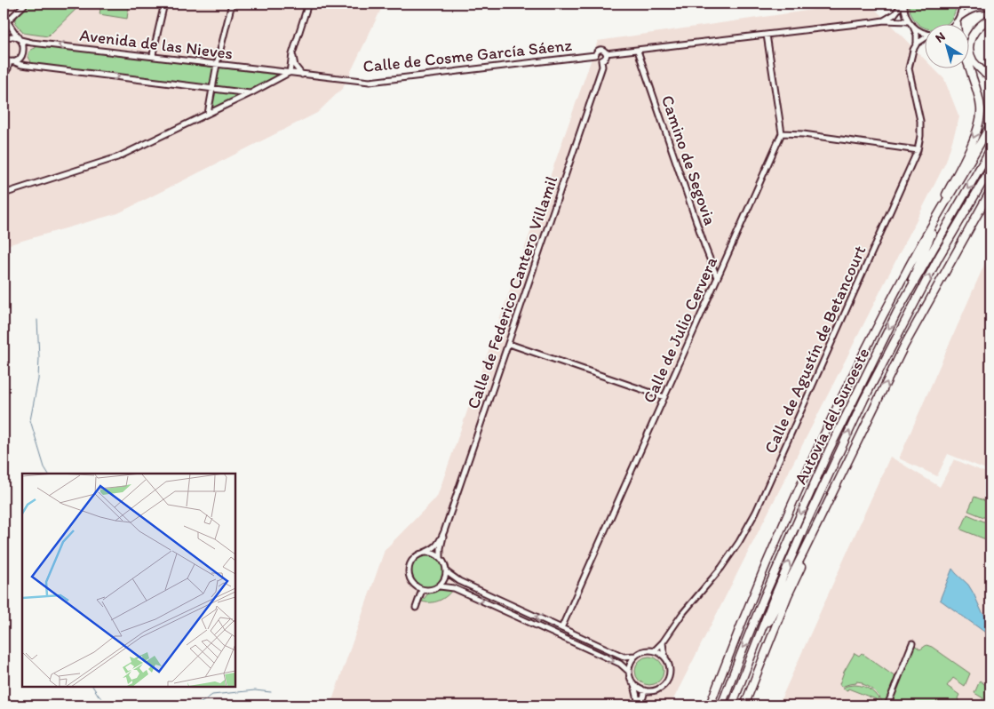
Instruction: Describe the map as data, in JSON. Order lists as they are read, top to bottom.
{
  "streets": {
    "highway": ["Autovía del Suroeste"],
    "street": [
      "Avenida de las Nieves",
      "Calle de Cosme García Sáenz",
      "Camino de Segovia",
      "Calle de Federico Cantero Villamil",
      "Calle de Julio Cervera",
      "Calle de Agustín de Betancourt"
    ]
  },
  "crossings": [
    ["Avenida de las Nieves", "Calle de Cosme García Sáenz"],
    ["Calle de Cosme García Sáenz", "Calle de Federico Cantero Villamil"],
    ["Camino de Segovia", "Calle de Julio Cervera"]
  ],
  "north": "top left"
}
